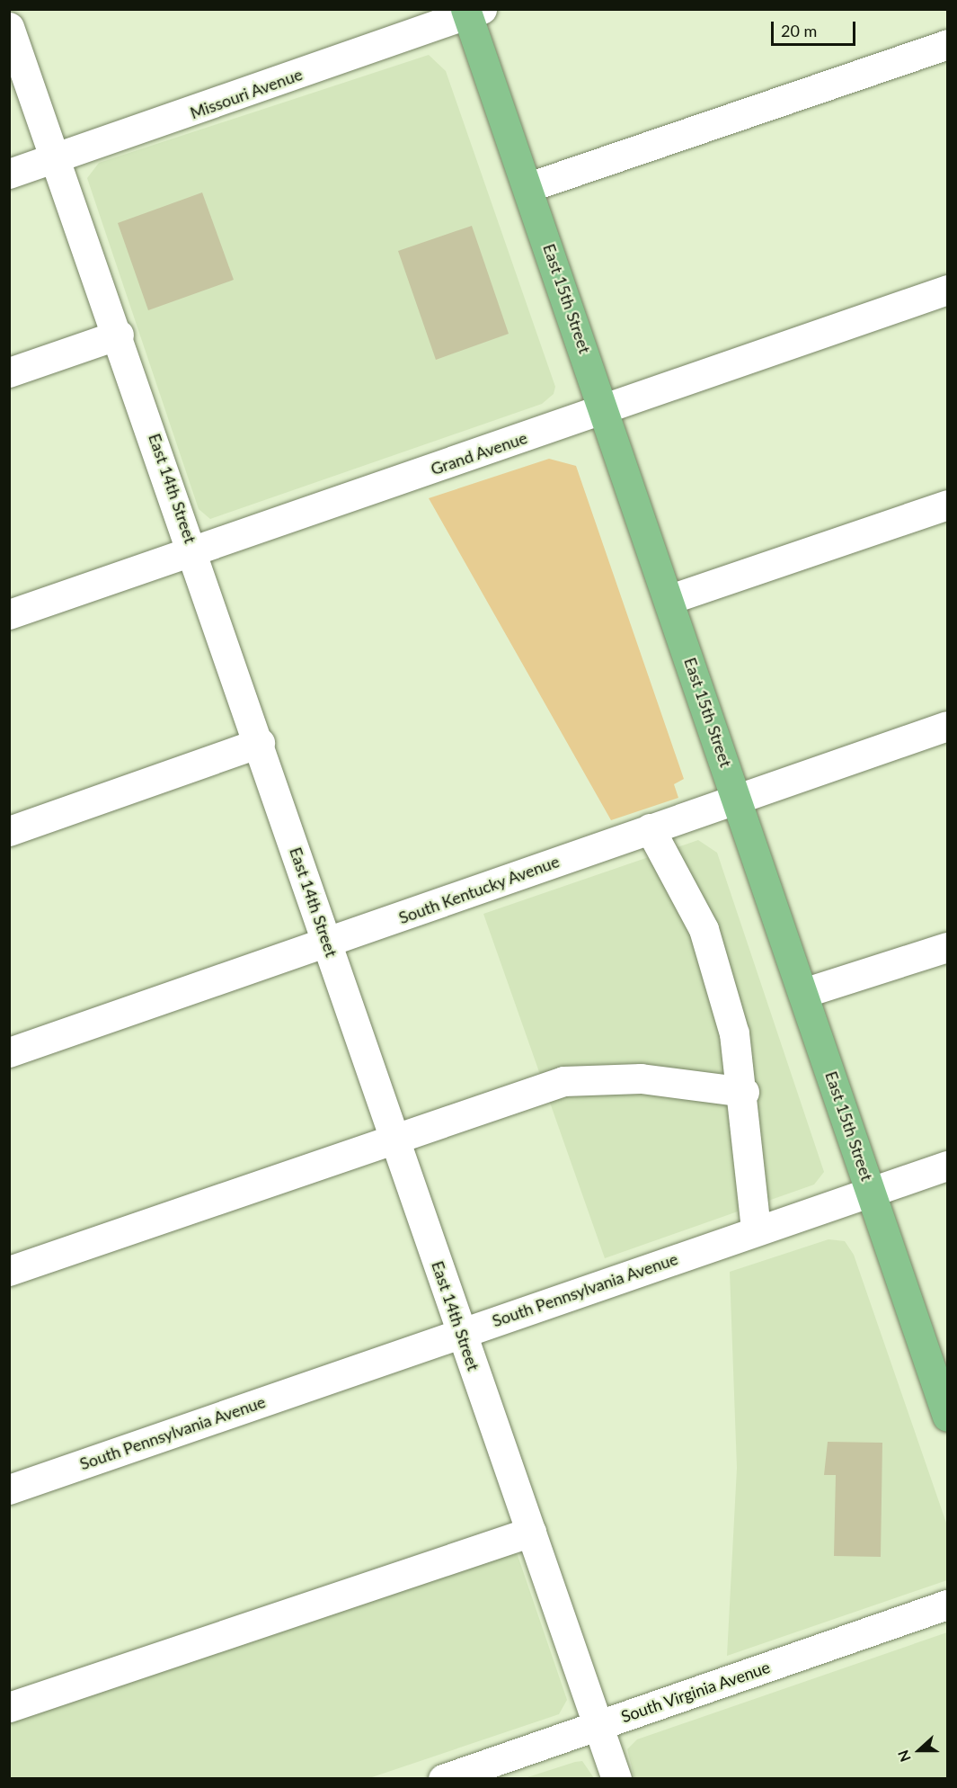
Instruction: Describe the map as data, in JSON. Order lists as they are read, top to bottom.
{
  "streets": {
    "main road": ["East 15th Street"],
    "street": [
      "Missouri Avenue",
      "Grand Avenue",
      "East 14th Street",
      "South Kentucky Avenue",
      "South Pennsylvania Avenue",
      "South Virginia Avenue"
    ]
  },
  "crossings": [
    ["Missouri Avenue", "East 15th Street"],
    ["Missouri Avenue", "East 14th Street"],
    ["East 15th Street", "Grand Avenue"],
    ["East 15th Street", "South Kentucky Avenue"],
    ["East 15th Street", "South Pennsylvania Avenue"],
    ["Grand Avenue", "East 14th Street"],
    ["East 14th Street", "South Kentucky Avenue"],
    ["East 14th Street", "South Pennsylvania Avenue"],
    ["East 14th Street", "South Virginia Avenue"]
  ],
  "scale_bar": "20 m",
  "north": "left"
}
